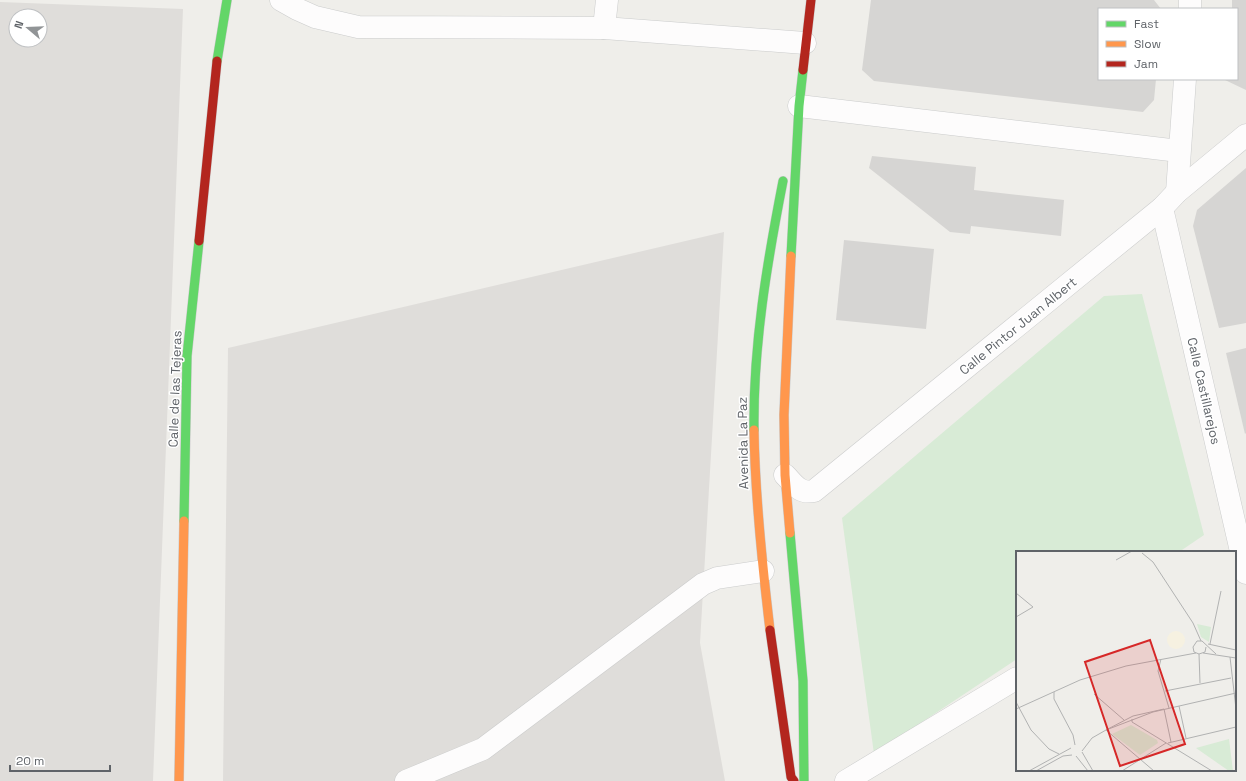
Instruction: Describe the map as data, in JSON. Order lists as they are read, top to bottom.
{
  "streets": {
    "main road": ["Calle de las Tejeras", "Avenida La Paz"],
    "street": ["Calle Pintor Juan Albert", "Calle Castillarejos"]
  },
  "crossings": [
    ["Calle Pintor Juan Albert", "Calle Castillarejos"],
    ["Calle Pintor Juan Albert", "Avenida La Paz"]
  ],
  "legend": ["Fast", "Slow", "Jam"],
  "scale_bar": "20 m",
  "north": "left"
}
